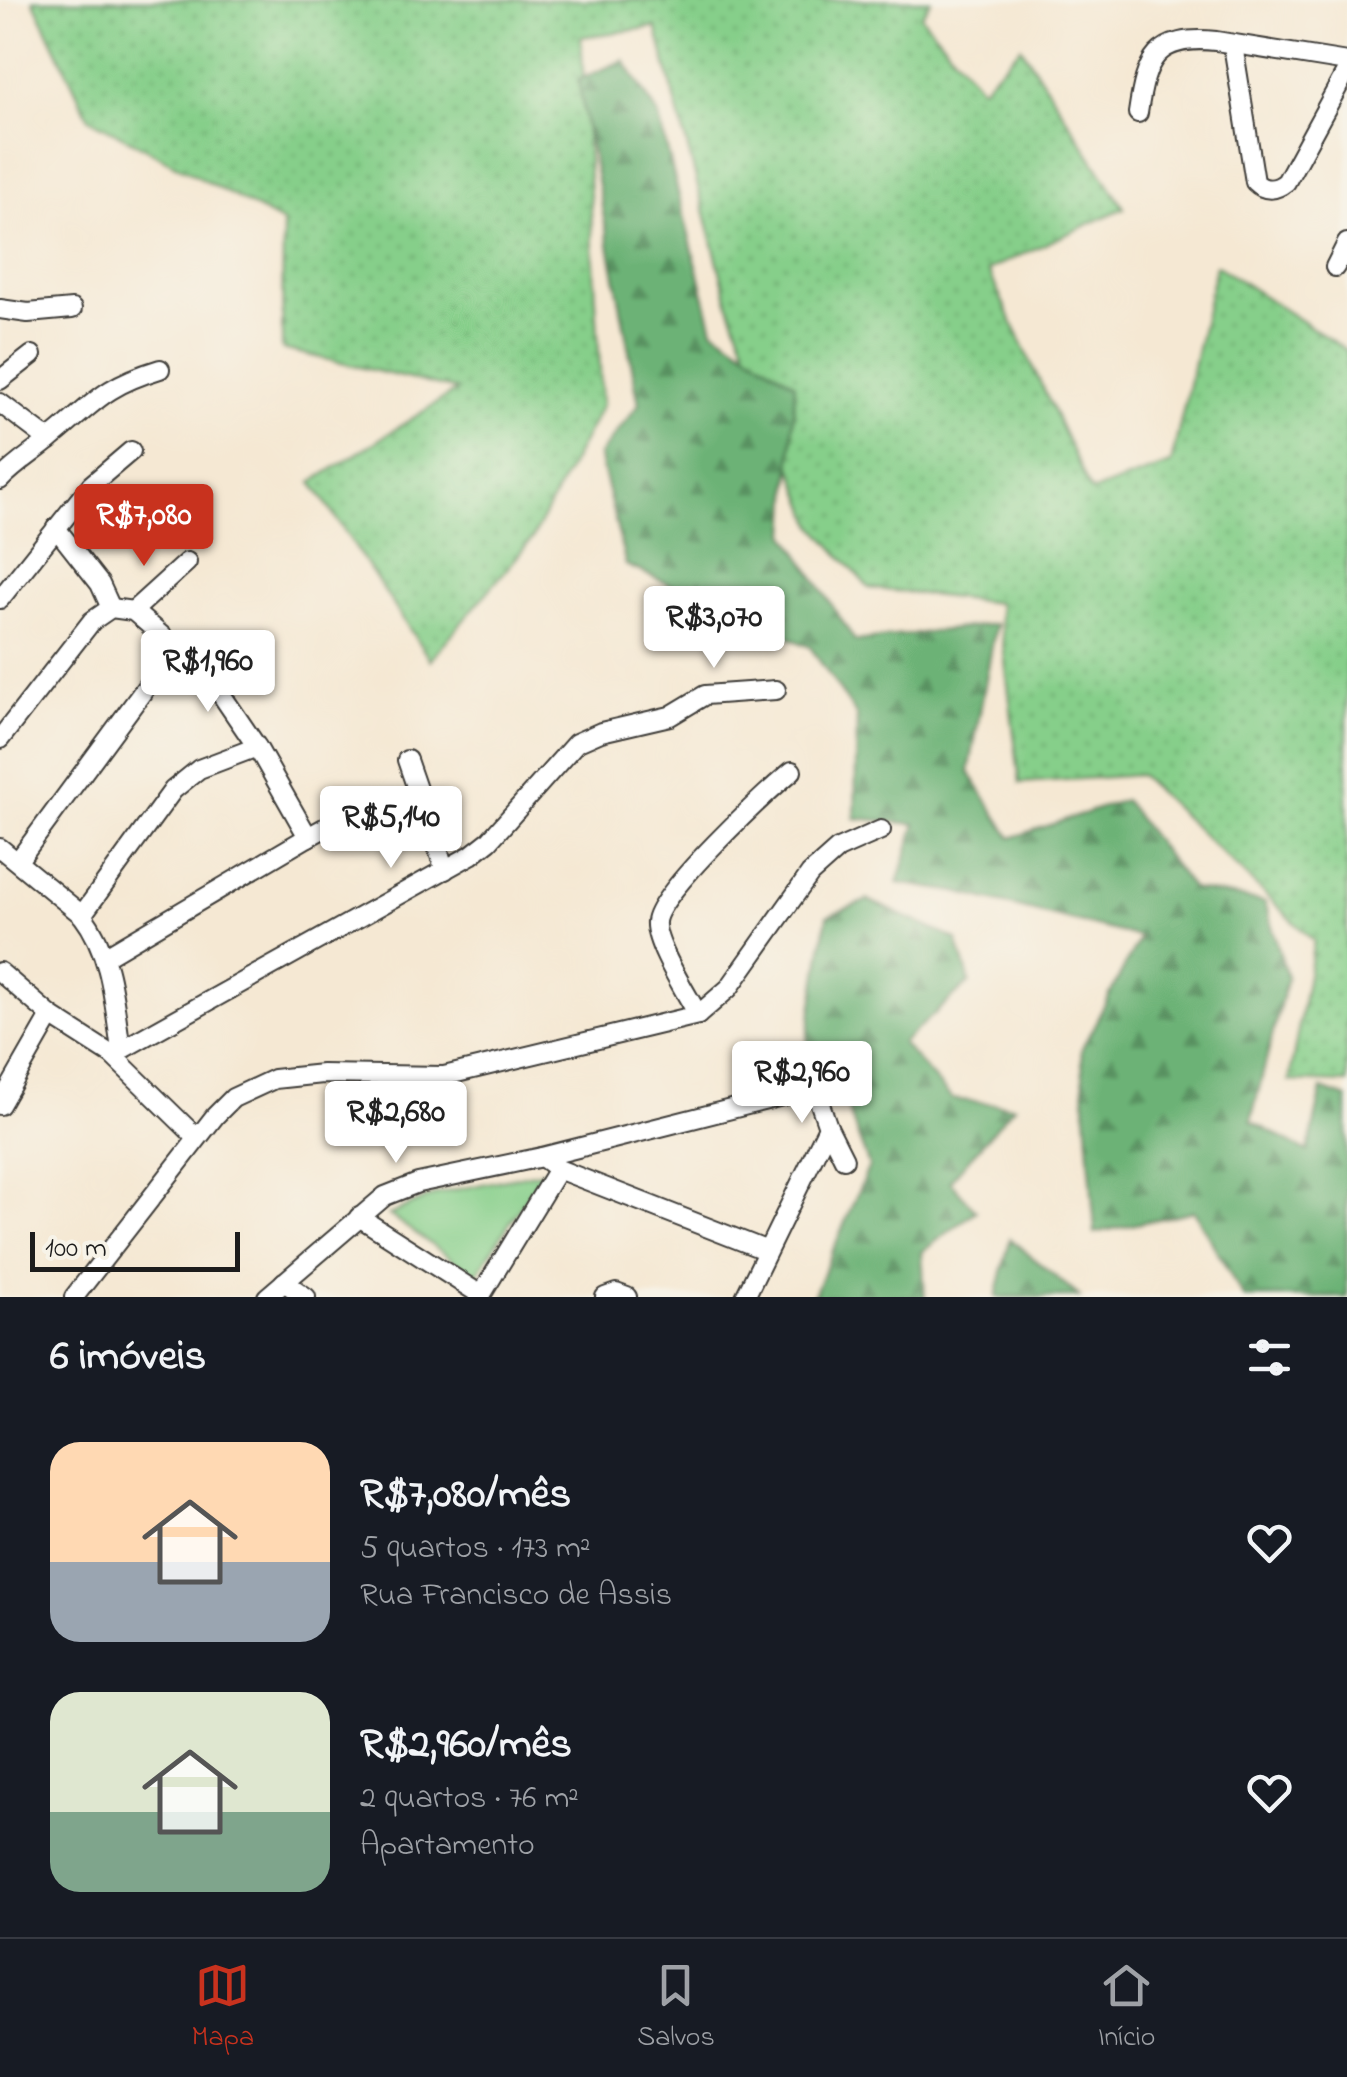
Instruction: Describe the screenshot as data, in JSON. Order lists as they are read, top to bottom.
{
  "scale_bar": "100 m",
  "page": {
    "price": [
      "R$7,080",
      "R$3,070",
      "R$1,960",
      "R$5,140",
      "R$2,960",
      "R$2,680"
    ],
    "scale": "100 m",
    "heading": "6 imóveis",
    "list": [
      {
        "name": "R$7,080/mês",
        "note": "5 quartos · 173 m² · Rua Francisco de Assis"
      },
      {
        "name": "R$2,960/mês",
        "note": "2 quartos · 76 m² · Apartamento"
      }
    ],
    "tabs": ["Mapa", "Salvos", "Início"]
  }
}
